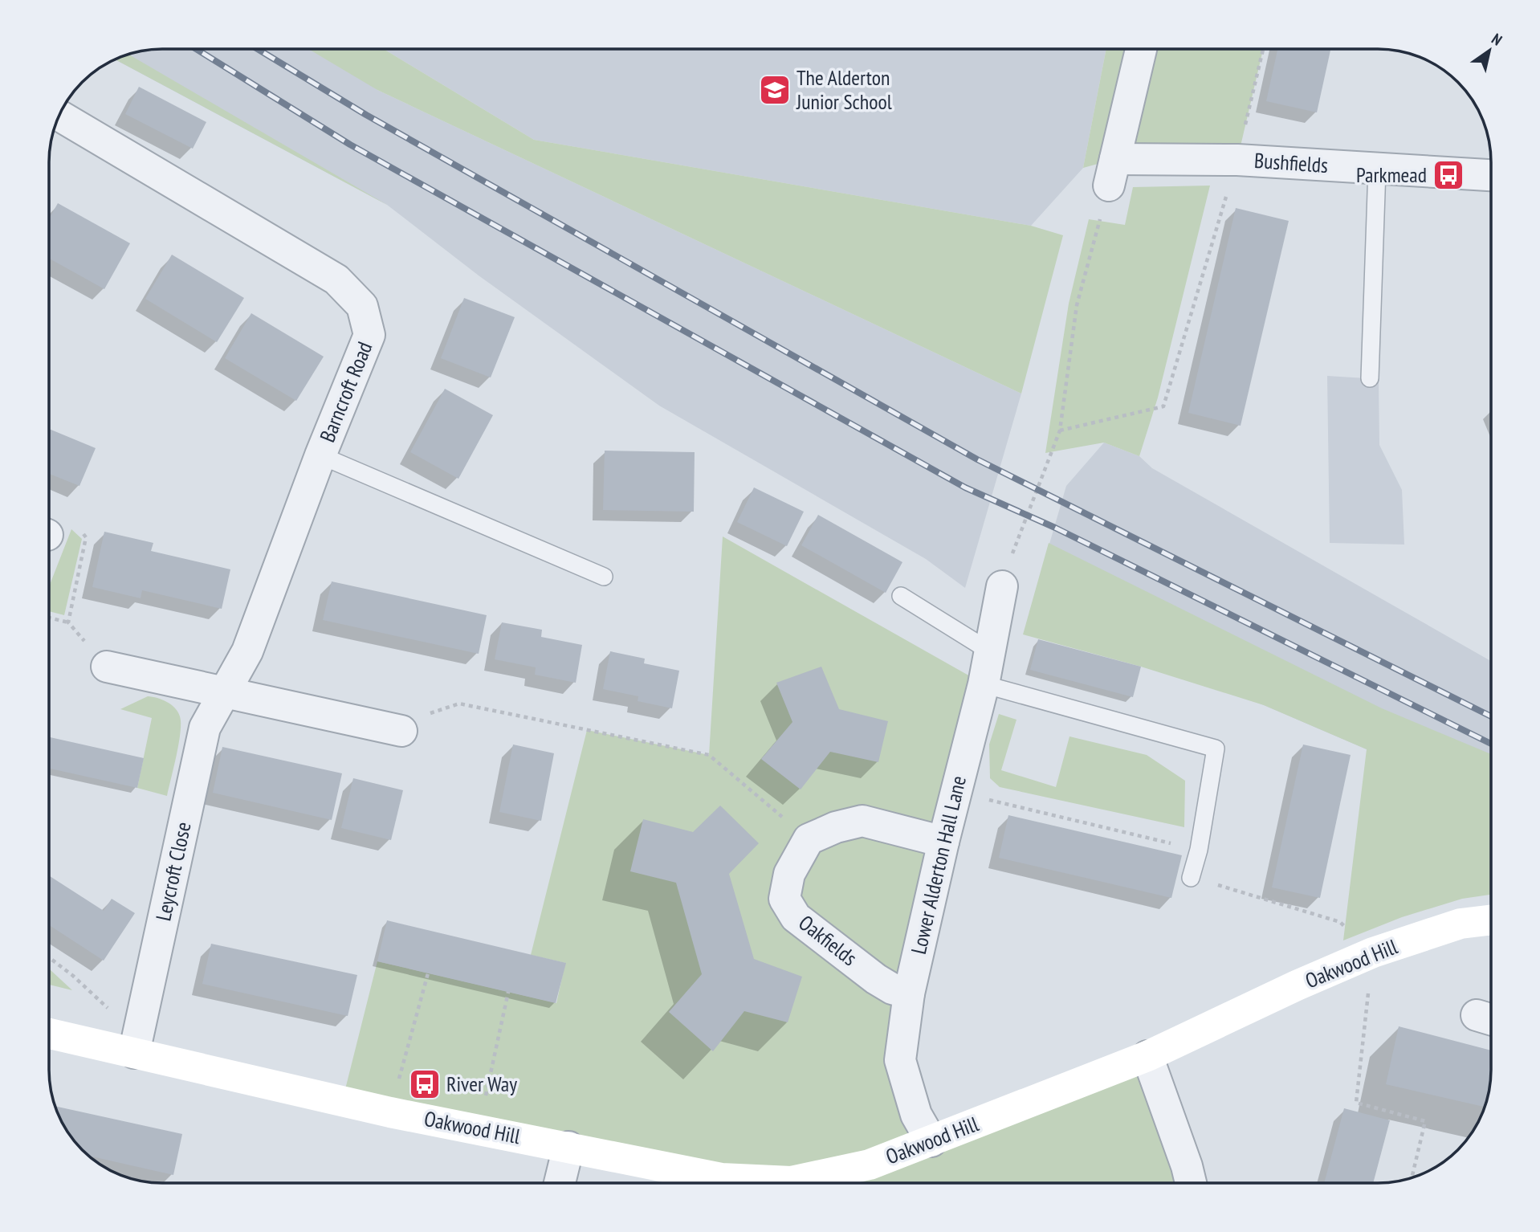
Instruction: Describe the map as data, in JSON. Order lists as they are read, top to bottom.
{
  "streets": {
    "street": [
      "Bushfields",
      "Barncroft Road",
      "Lower Alderton Hall Lane",
      "Leycroft Close",
      "Oakfields",
      "Oakwood Hill"
    ]
  },
  "crossings": [
    ["Barncroft Road", "Leycroft Close"],
    ["Lower Alderton Hall Lane", "Oakfields"],
    ["Lower Alderton Hall Lane", "Oakwood Hill"],
    ["Leycroft Close", "Oakwood Hill"]
  ],
  "places": {
    "school or university": ["The Alderton Junior School"],
    "bus stop": ["Parkmead", "River Way"]
  },
  "north": "top right"
}
